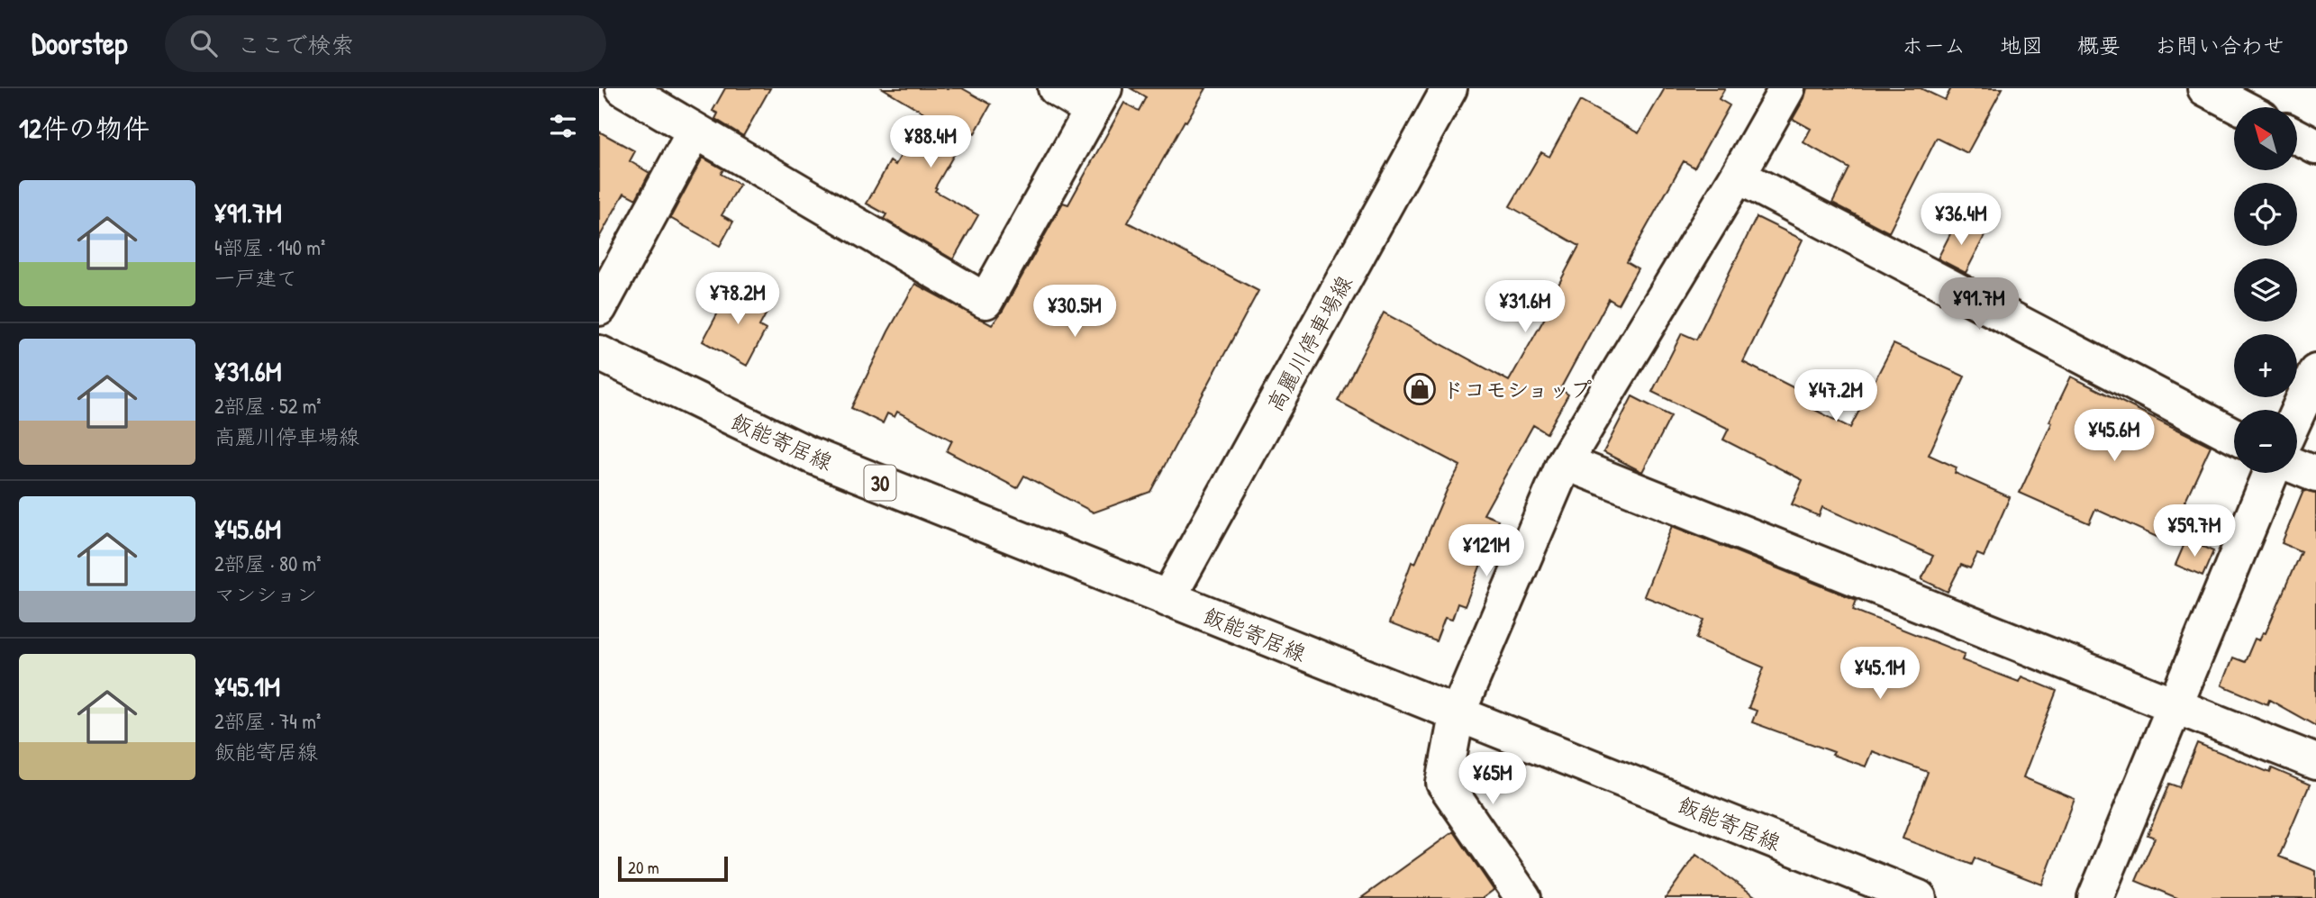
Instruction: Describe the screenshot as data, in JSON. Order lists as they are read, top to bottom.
{
  "streets": {
    "street": ["高麗川停車場線", "飯能寄居線", "30"]
  },
  "crossings": [
    ["高麗川停車場線", "飯能寄居線"]
  ],
  "places": {
    "shop": ["ドコモショップ"]
  },
  "scale_bar": "20 m",
  "north": "top left",
  "page": {
    "header": "Doorstep",
    "search": "ここで検索",
    "nav": [
      "ホーム",
      "地図",
      "概要",
      "お問い合わせ"
    ],
    "heading": "12件の物件",
    "map_buttons": ["+", "−"],
    "price": [
      "¥88.4M",
      "¥36.4M",
      "¥78.2M",
      "¥91.7M",
      "¥31.6M",
      "¥30.5M",
      "¥47.2M",
      "¥45.6M",
      "¥59.7M",
      "¥121M",
      "¥45.1M",
      "¥65M"
    ],
    "list": [
      {
        "name": "¥91.7M",
        "note": "4部屋 · 140 m² · 一戸建て"
      },
      {
        "name": "¥31.6M",
        "note": "2部屋 · 52 m² · 高麗川停車場線"
      },
      {
        "name": "¥45.6M",
        "note": "2部屋 · 80 m² · マンション"
      },
      {
        "name": "¥45.1M",
        "note": "2部屋 · 74 m² · 飯能寄居線"
      }
    ],
    "scale": "20 m"
  }
}
